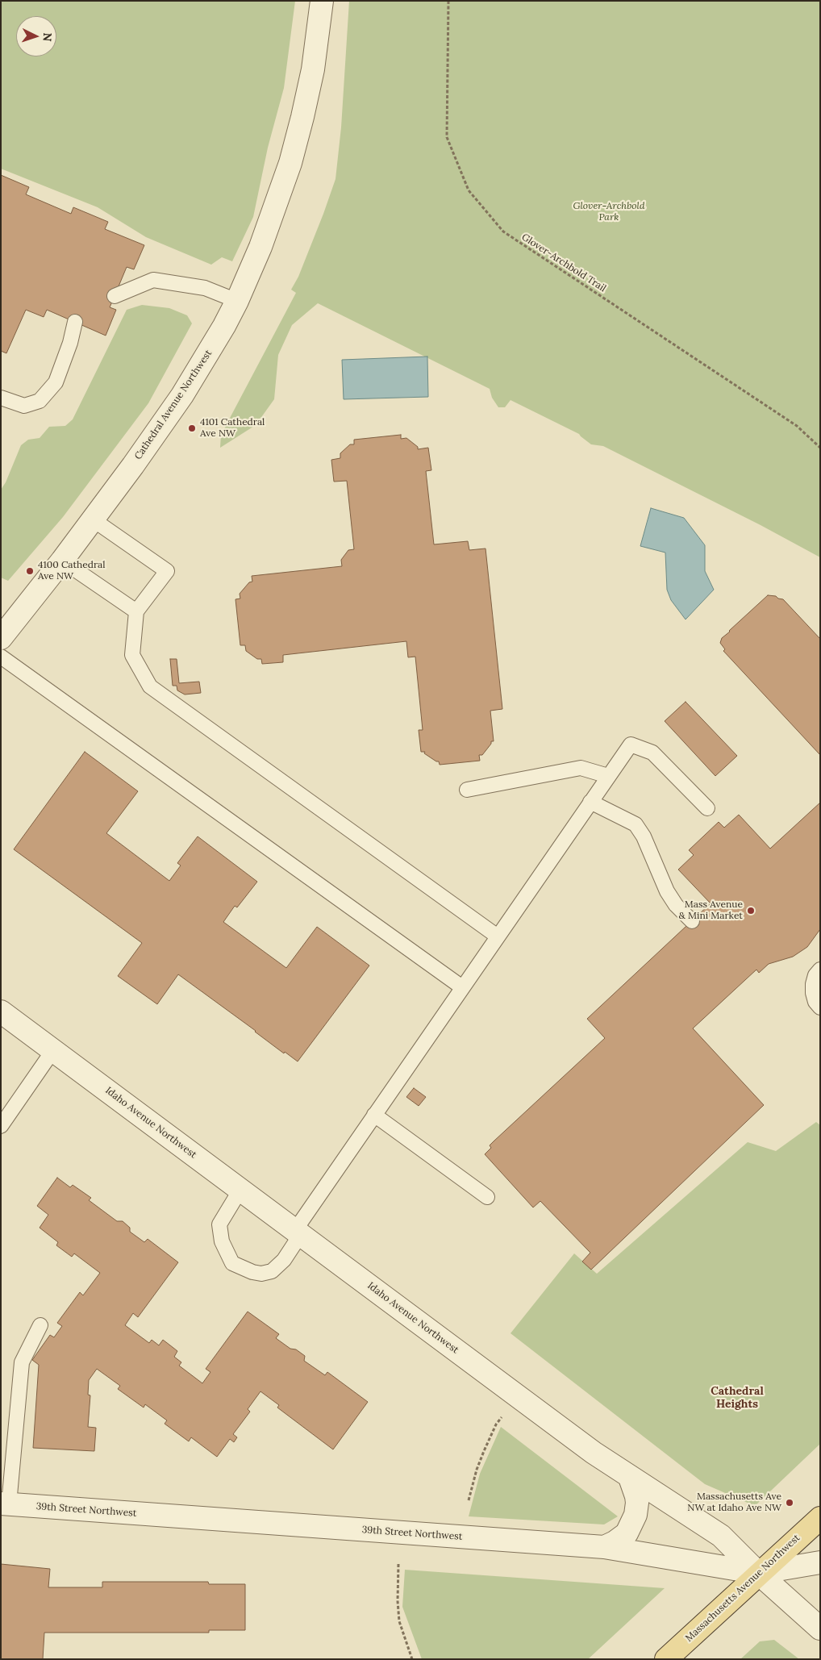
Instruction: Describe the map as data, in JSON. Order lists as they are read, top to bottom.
{
  "streets": {
    "main road": ["Massachusetts Avenue Northwest"],
    "street": ["Cathedral Avenue Northwest", "Idaho Avenue Northwest", "39th Street Northwest"],
    "path": ["Glover-Archbold Trail"]
  },
  "crossings": [
    ["Idaho Avenue Northwest", "39th Street Northwest"],
    ["Idaho Avenue Northwest", "Massachusetts Avenue Northwest"],
    ["39th Street Northwest", "Massachusetts Avenue Northwest"]
  ],
  "districts": ["Cathedral Heights"],
  "parks": ["Glover-Archbold Park"],
  "places": [
    "4101 Cathedral Ave NW",
    "4100 Cathedral Ave NW",
    "Mass Avenue & Mini Market",
    "Massachusetts Ave NW at Idaho Ave NW"
  ],
  "north": "right"
}
